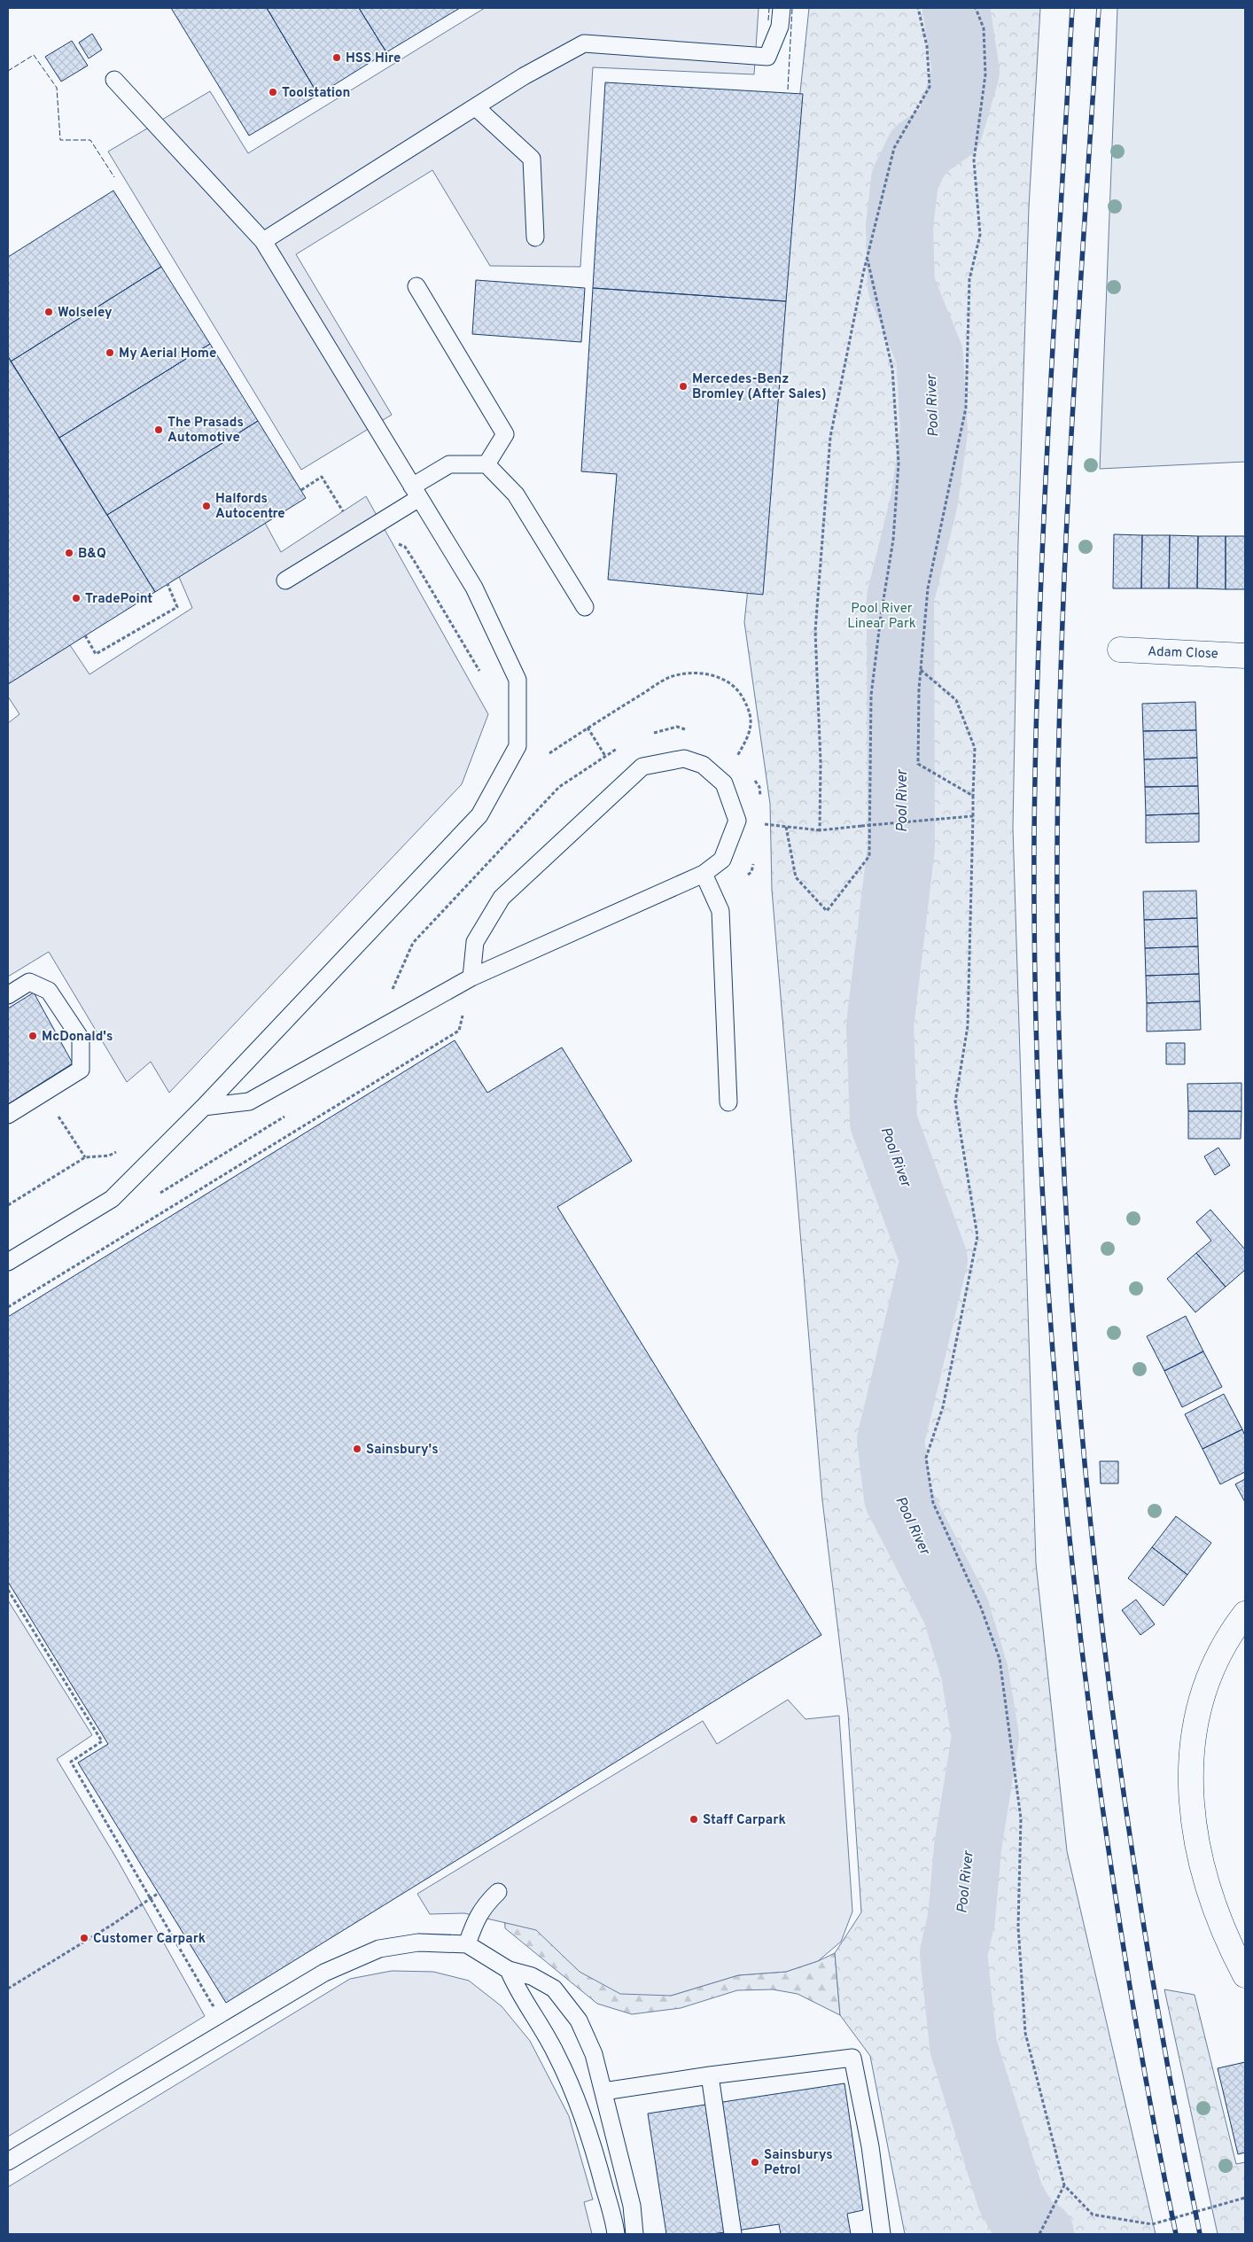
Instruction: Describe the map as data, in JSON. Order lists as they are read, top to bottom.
{
  "streets": {
    "street": ["Adam Close"]
  },
  "water": ["Pool River"],
  "parks": ["Pool River Linear Park"],
  "places": [
    "HSS Hire",
    "Toolstation",
    "Wolseley",
    "My Aerial Home",
    "Mercedes-Benz Bromley (After Sales)",
    "The Prasads Automotive",
    "Halfords Autocentre",
    "B&Q",
    "TradePoint",
    "McDonald's",
    "Sainsbury's",
    "Staff Carpark",
    "Customer Carpark",
    "Sainsburys Petrol"
  ]
}
